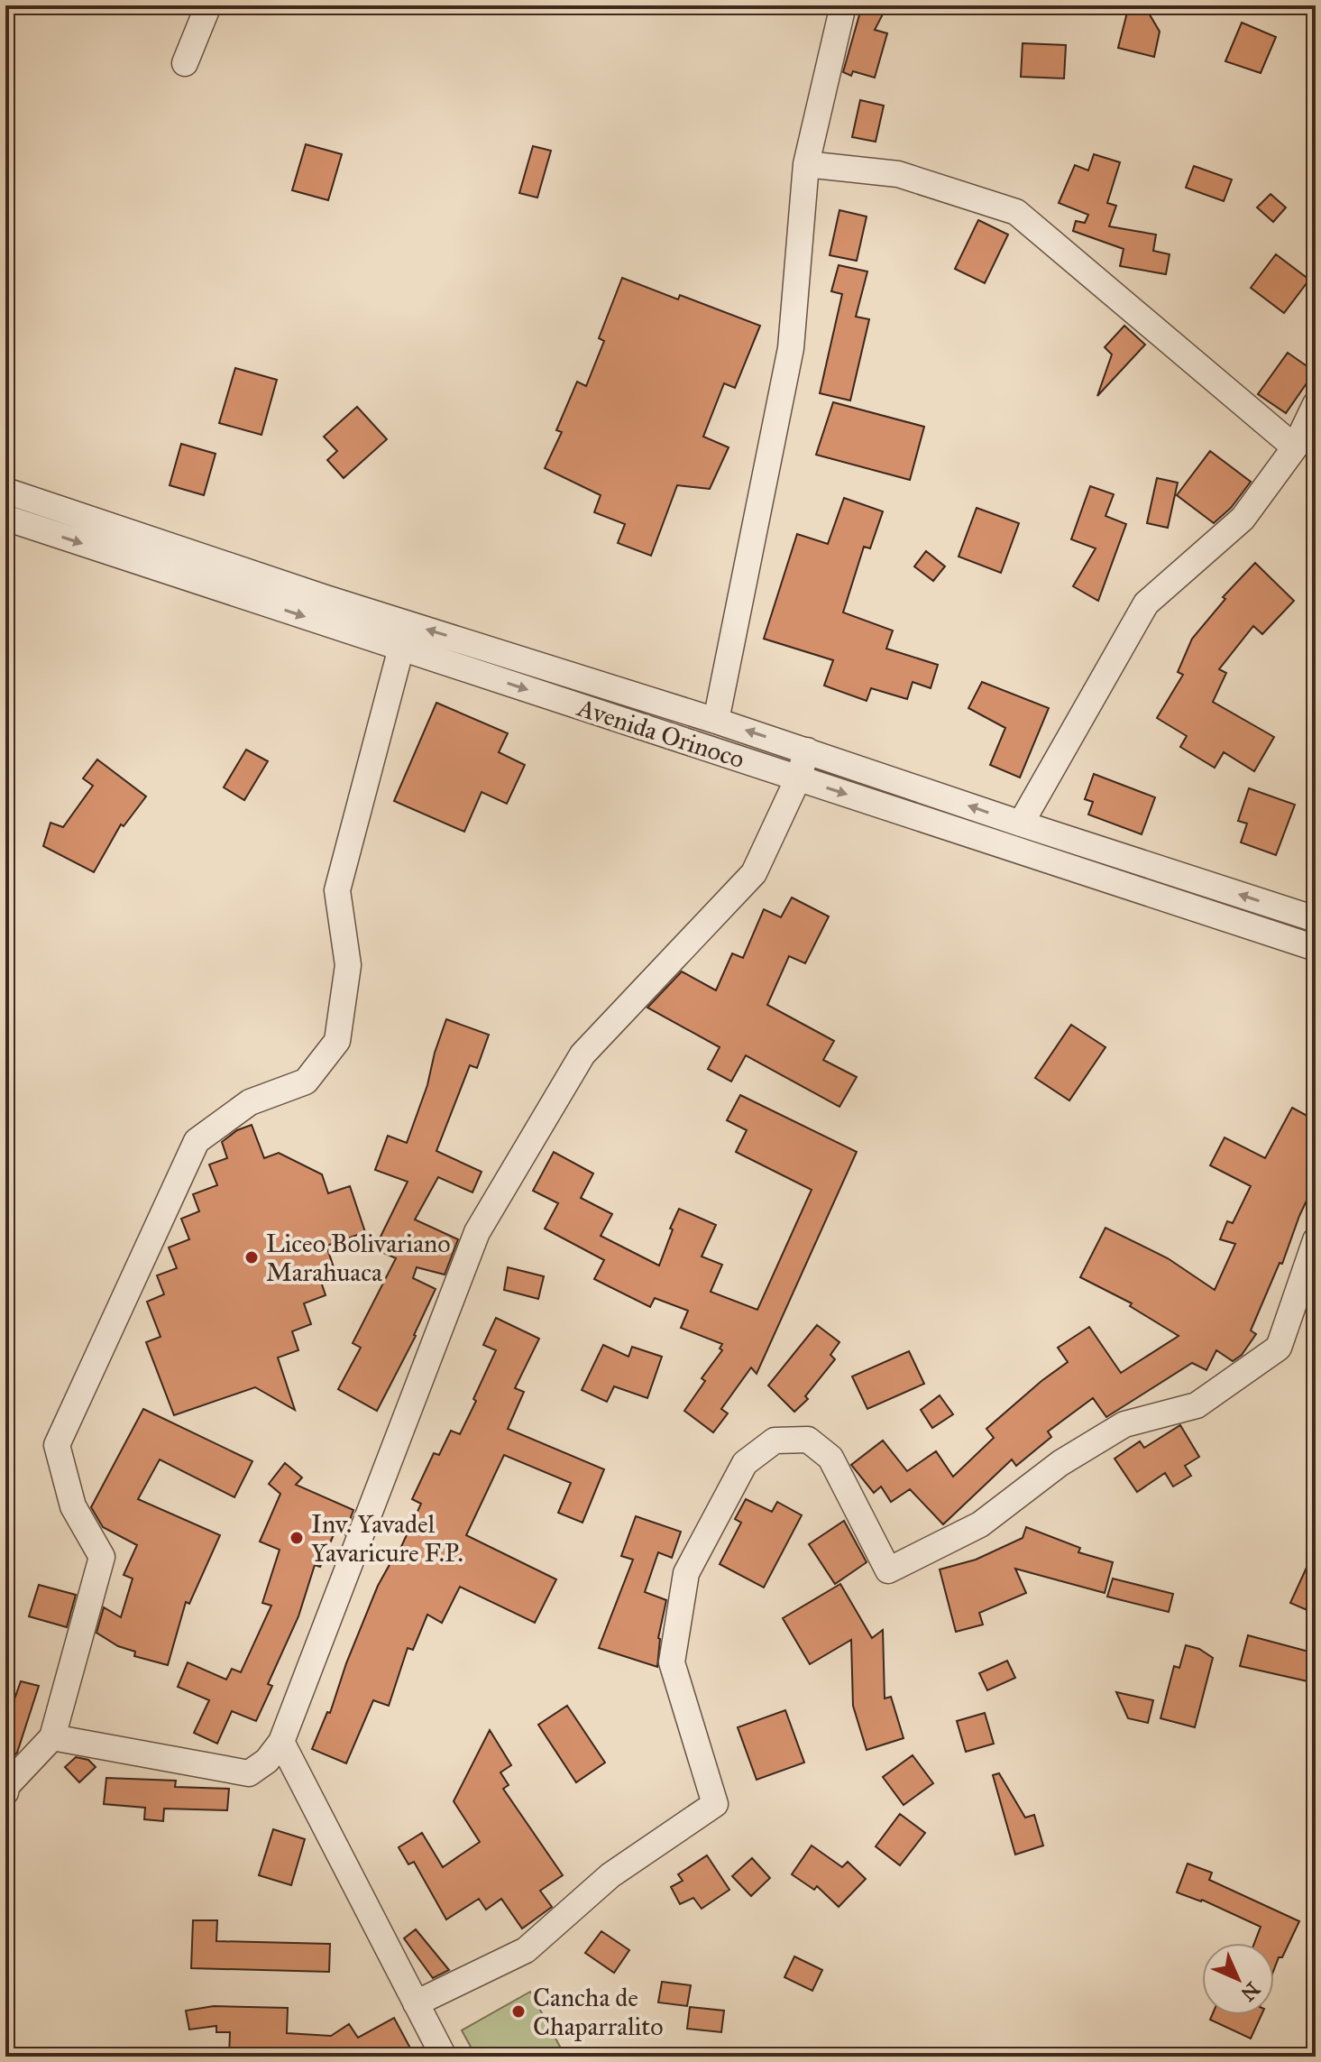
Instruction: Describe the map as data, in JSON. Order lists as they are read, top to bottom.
{
  "streets": {
    "street": ["Avenida Orinoco"]
  },
  "places": ["Liceo Bolivariano Marahuaca", "Inv. Yavadel Yavaricure F.P.", "Cancha de Chaparralito"],
  "north": "bottom right"
}
